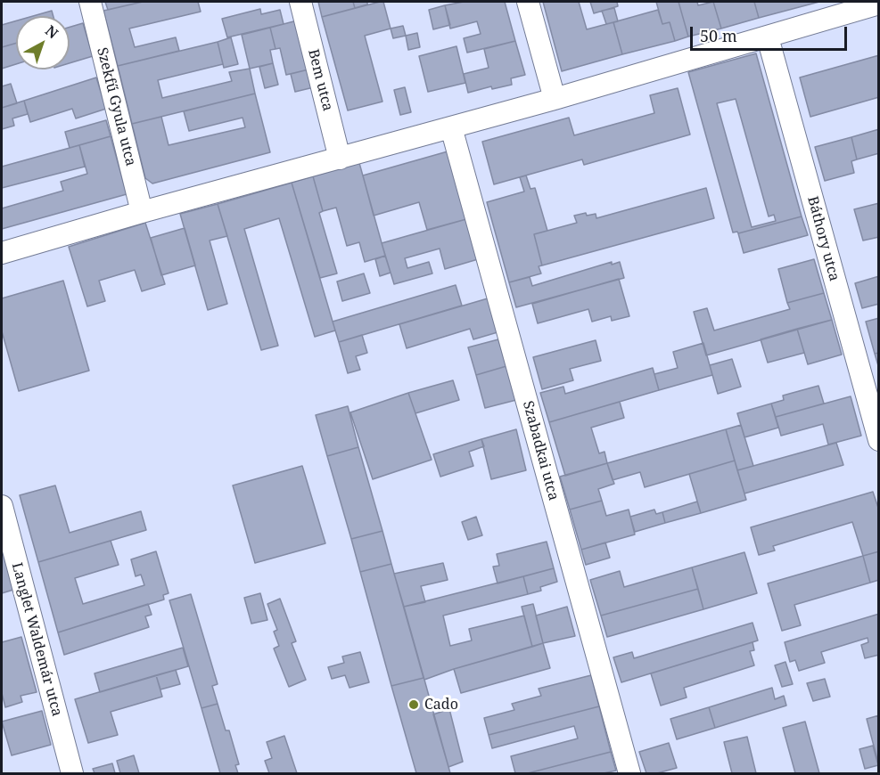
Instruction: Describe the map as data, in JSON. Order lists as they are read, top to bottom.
{
  "streets": {
    "street": [
      "Bem utca",
      "Szekfű Gyula utca",
      "Báthory utca",
      "Szabadkai utca",
      "Langlet Waldemár utca"
    ]
  },
  "places": ["Cado"],
  "scale_bar": "50 m",
  "north": "top right"
}
